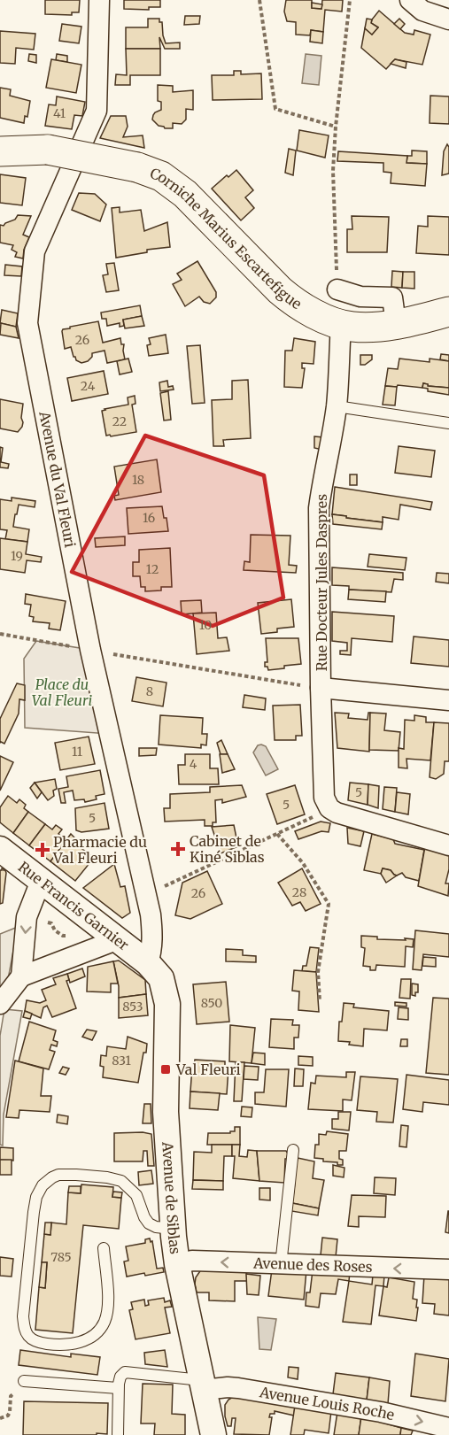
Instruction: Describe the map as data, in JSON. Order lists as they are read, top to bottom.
{
  "streets": {
    "main road": ["Corniche Marius Escartefigue"],
    "street": [
      "Avenue du Val Fleuri",
      "Rue Docteur Jules Daspres",
      "Rue Francis Garnier",
      "Avenue de Siblas",
      "Avenue des Roses",
      "Avenue Louis Roche"
    ]
  },
  "crossings": [
    ["Corniche Marius Escartefigue", "Rue Docteur Jules Daspres"],
    ["Avenue du Val Fleuri", "Rue Francis Garnier"],
    ["Avenue du Val Fleuri", "Avenue de Siblas"],
    ["Rue Francis Garnier", "Avenue de Siblas"],
    ["Avenue de Siblas", "Avenue des Roses"],
    ["Avenue de Siblas", "Avenue Louis Roche"]
  ],
  "one_way": ["Avenue des Roses", "Avenue Louis Roche"],
  "parks": ["Place du Val Fleuri"],
  "places": {
    "health": ["Cabinet de Kiné Siblas", "Pharmacie du Val Fleuri"],
    "transit": ["Val Fleuri"]
  },
  "house_numbers": [
    "41",
    "26",
    "24",
    "22",
    "18",
    "16",
    "19",
    "12",
    "10",
    "8",
    "11",
    "4",
    "5",
    "5",
    "5",
    "28",
    "26",
    "850",
    "853",
    "831",
    "785"
  ]
}
